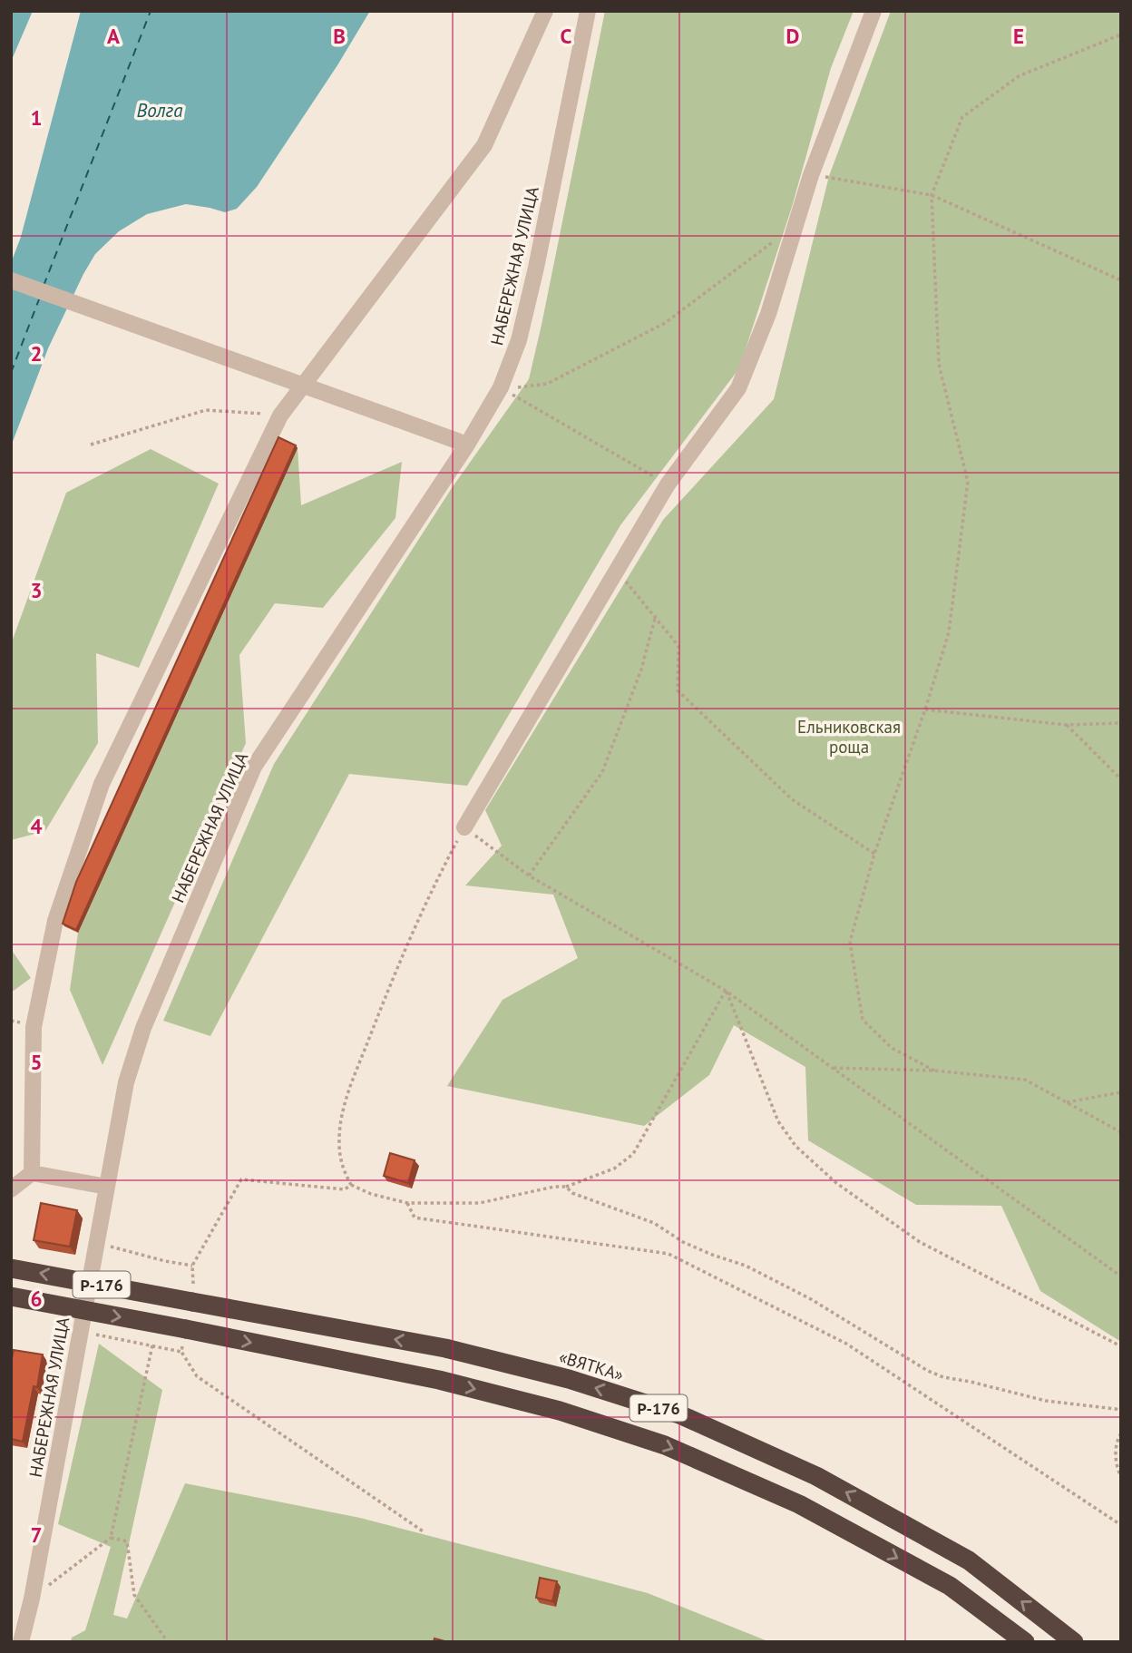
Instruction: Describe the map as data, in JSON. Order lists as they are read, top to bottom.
{
  "streets": {
    "highway": ["Р-176", "«ВЯТКА»"],
    "street": ["НАБЕРЕЖНАЯ УЛИЦА"]
  },
  "water": ["Волга"],
  "parks": ["Ельниковская роща"],
  "grid": {
    "columns": [
      "A",
      "B",
      "C",
      "D",
      "E"
    ],
    "rows": [
      "1",
      "2",
      "3",
      "4",
      "5",
      "6",
      "7"
    ]
  }
}
